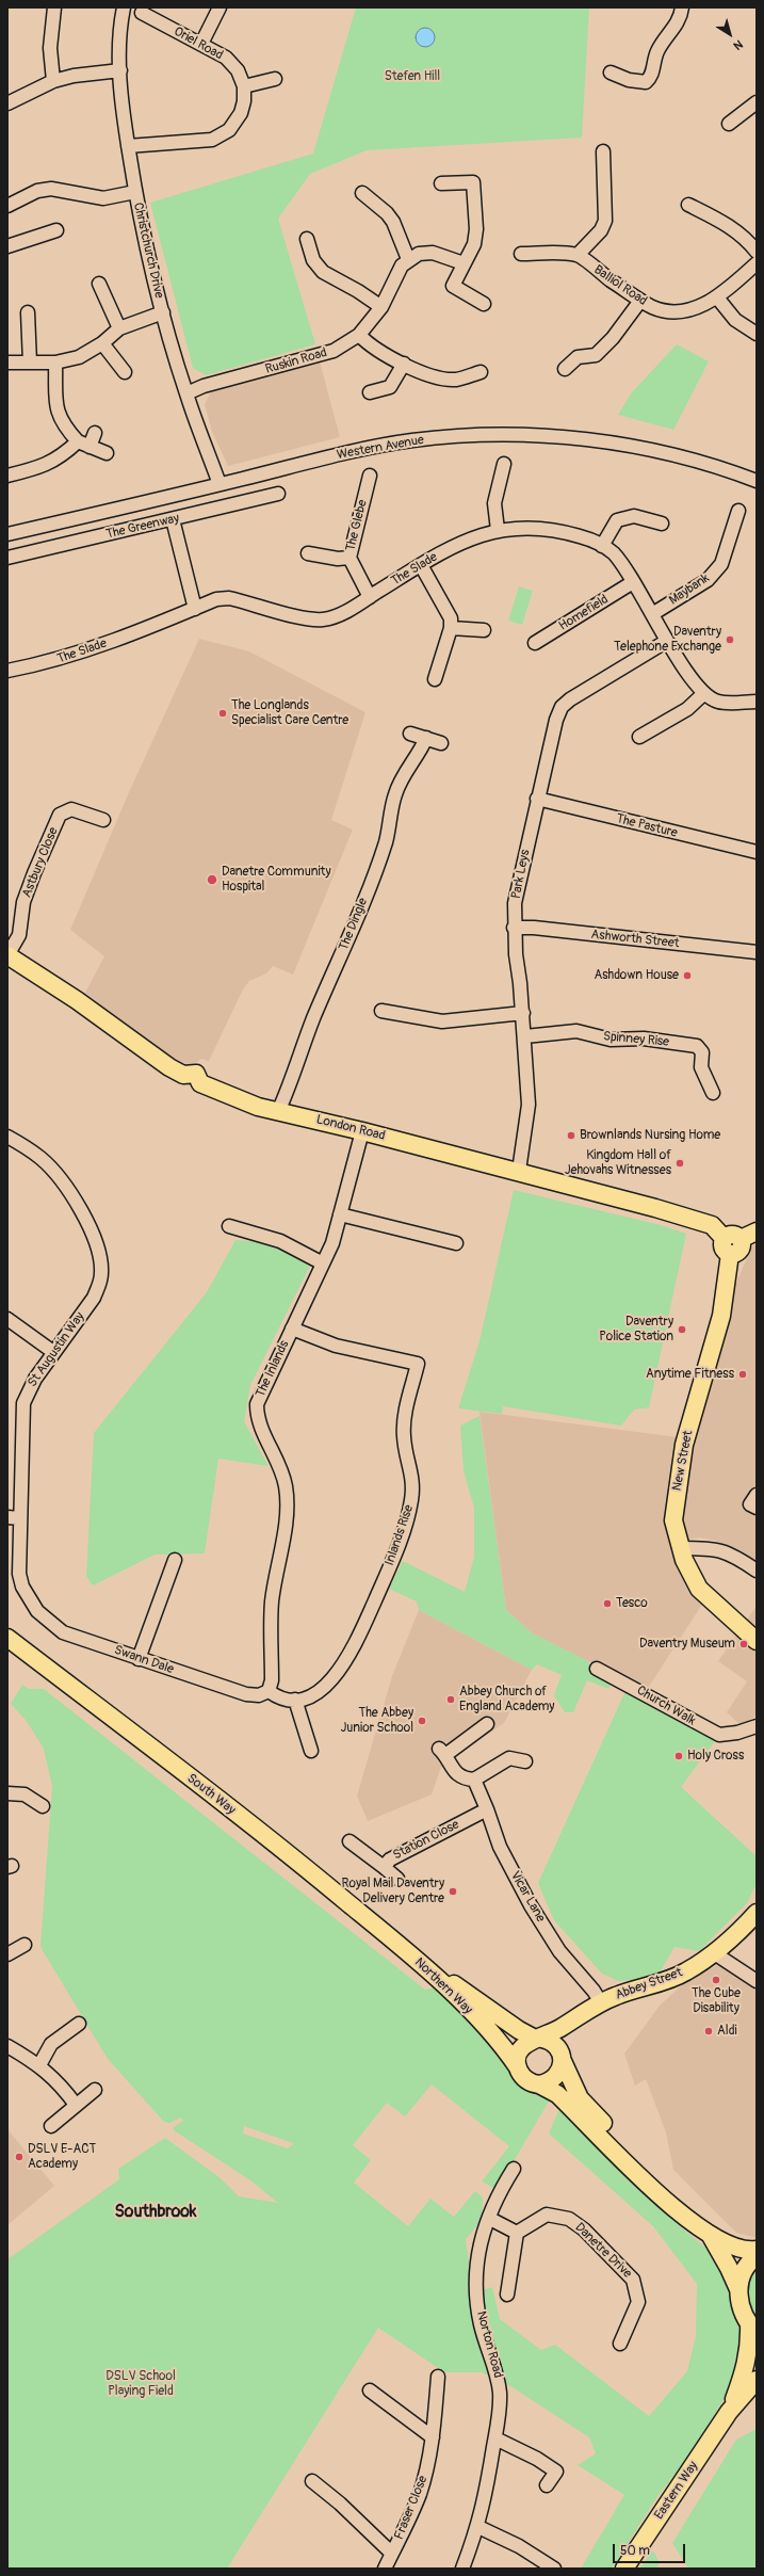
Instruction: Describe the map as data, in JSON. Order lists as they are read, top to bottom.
{
  "streets": {
    "main road": [
      "London Road",
      "New Street",
      "South Way",
      "Abbey Street",
      "Northern Way",
      "Eastern Way"
    ],
    "street": [
      "Oriel Road",
      "Christchurch Drive",
      "Balliol Road",
      "Ruskin Road",
      "Western Avenue",
      "The Glebe",
      "The Greenway",
      "The Slade",
      "Maybank",
      "Homefield",
      "The Pasture",
      "Astbury Close",
      "Park Leys",
      "The Dingle",
      "Ashworth Street",
      "Spinney Rise",
      "St Augustin Way",
      "The Inlands",
      "Inlands Rise",
      "Swann Dale",
      "Church Walk",
      "Station Close",
      "Vicar Lane",
      "Danetre Drive",
      "Norton Road",
      "Fraser Close"
    ]
  },
  "crossings": [
    ["Christchurch Drive", "Ruskin Road"],
    ["Christchurch Drive", "Western Avenue"],
    ["The Glebe", "The Slade"],
    ["The Slade", "Maybank"],
    ["The Slade", "Homefield"],
    ["The Slade", "Park Leys"],
    ["The Pasture", "Park Leys"],
    ["Astbury Close", "London Road"],
    ["Park Leys", "Ashworth Street"],
    ["Park Leys", "Spinney Rise"],
    ["Park Leys", "London Road"],
    ["The Dingle", "London Road"],
    ["London Road", "The Inlands"],
    ["London Road", "New Street"],
    ["St Augustin Way", "Swann Dale"],
    ["The Inlands", "Inlands Rise"],
    ["The Inlands", "Swann Dale"],
    ["South Way", "Northern Way"],
    ["Station Close", "Vicar Lane"],
    ["Vicar Lane", "Abbey Street"],
    ["Abbey Street", "Northern Way"]
  ],
  "districts": ["Southbrook"],
  "parks": ["Stefen Hill", "DSLV School Playing Field"],
  "places": [
    "Daventry Telephone Exchange",
    "The Longlands Specialist Care Centre",
    "Danetre Community Hospital",
    "Ashdown House",
    "Brownlands Nursing Home",
    "Kingdom Hall of Jehovahs Witnesses",
    "Daventry Police Station",
    "Anytime Fitness",
    "Tesco",
    "Daventry Museum",
    "Abbey Church of England Academy",
    "The Abbey Junior School",
    "Holy Cross",
    "Royal Mail Daventry Delivery Centre",
    "The Cube Disability",
    "Aldi",
    "DSLV E-ACT Academy"
  ],
  "scale_bar": "50 m",
  "north": "bottom right"
}
